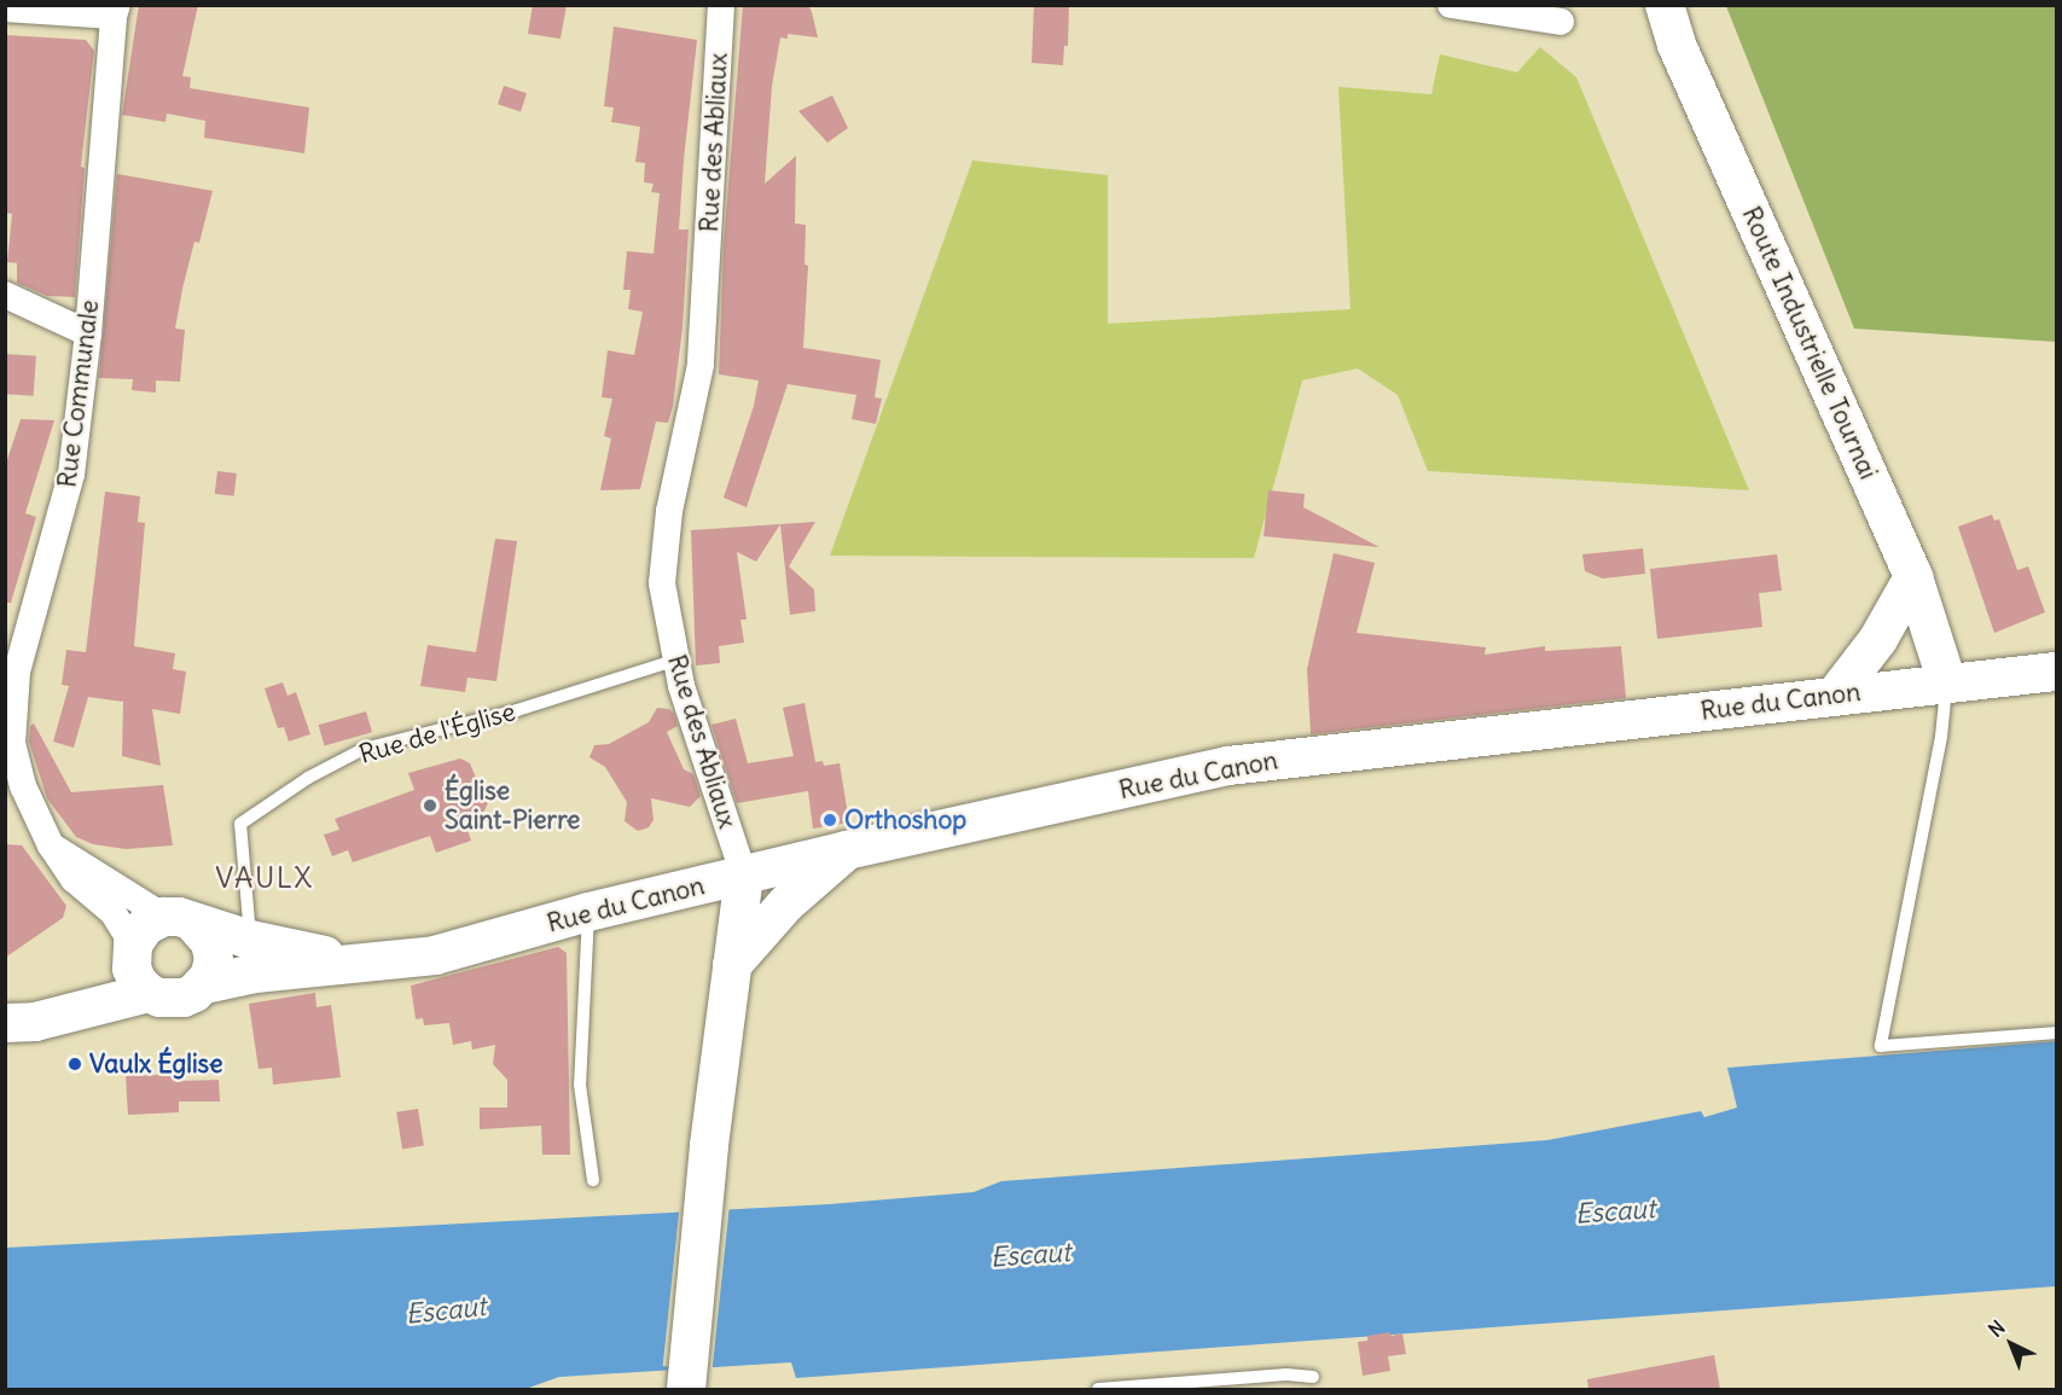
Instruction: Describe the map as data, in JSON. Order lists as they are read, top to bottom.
{
  "streets": {
    "main road": ["Rue des Abliaux", "Route Industrielle Tournai", "Rue du Canon"],
    "street": ["Rue Communale"],
    "lane": ["Rue de l'Église"]
  },
  "crossings": [
    ["Rue des Abliaux", "Rue du Canon"],
    ["Rue des Abliaux", "Rue de l'Église"],
    ["Route Industrielle Tournai", "Rue du Canon"],
    ["Rue Communale", "Rue du Canon"]
  ],
  "districts": ["VAULX"],
  "water": ["Escaut"],
  "places": ["Église Saint-Pierre", "Orthoshop", "Vaulx Église"],
  "north": "top left"
}
